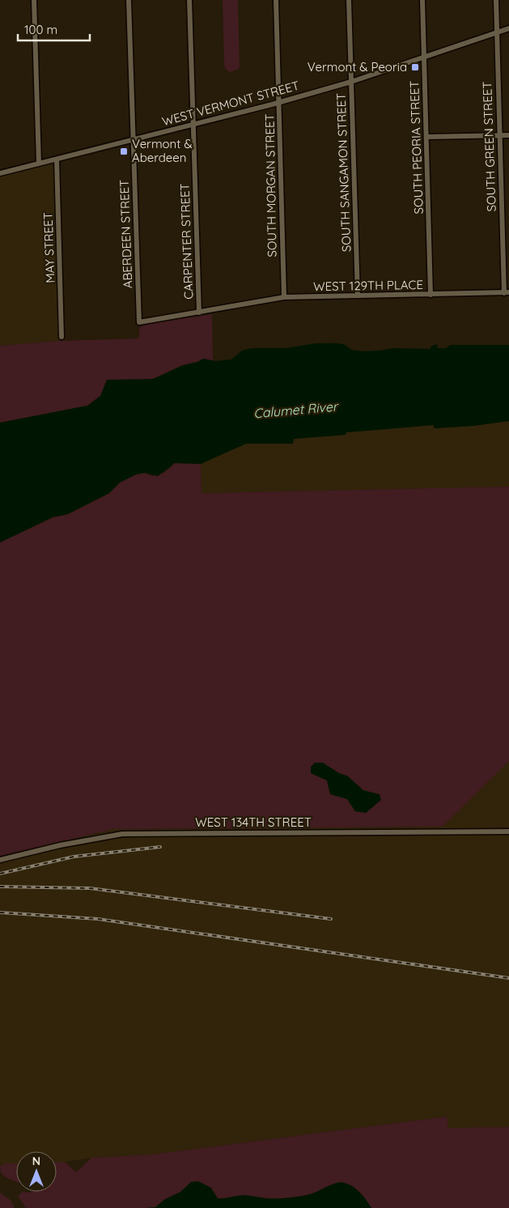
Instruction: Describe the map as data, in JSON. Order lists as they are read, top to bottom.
{
  "streets": {
    "street": [
      "WEST VERMONT STREET",
      "SOUTH GREEN STREET",
      "SOUTH PEORIA STREET",
      "SOUTH SANGAMON STREET",
      "SOUTH MORGAN STREET",
      "ABERDEEN STREET",
      "CARPENTER STREET",
      "MAY STREET",
      "WEST 129TH PLACE",
      "WEST 134TH STREET"
    ]
  },
  "crossings": [
    ["WEST VERMONT STREET", "SOUTH GREEN STREET"],
    ["WEST VERMONT STREET", "SOUTH PEORIA STREET"],
    ["WEST VERMONT STREET", "SOUTH SANGAMON STREET"],
    ["WEST VERMONT STREET", "SOUTH MORGAN STREET"],
    ["WEST VERMONT STREET", "ABERDEEN STREET"],
    ["WEST VERMONT STREET", "CARPENTER STREET"],
    ["WEST VERMONT STREET", "MAY STREET"],
    ["SOUTH GREEN STREET", "WEST 129TH PLACE"],
    ["SOUTH PEORIA STREET", "WEST 129TH PLACE"],
    ["SOUTH SANGAMON STREET", "WEST 129TH PLACE"],
    ["SOUTH MORGAN STREET", "WEST 129TH PLACE"],
    ["ABERDEEN STREET", "WEST 129TH PLACE"],
    ["CARPENTER STREET", "WEST 129TH PLACE"]
  ],
  "water": ["Calumet River"],
  "places": {
    "transit": ["Vermont & Peoria", "Vermont & Aberdeen"]
  },
  "scale_bar": "100 m",
  "north": "top"
}
